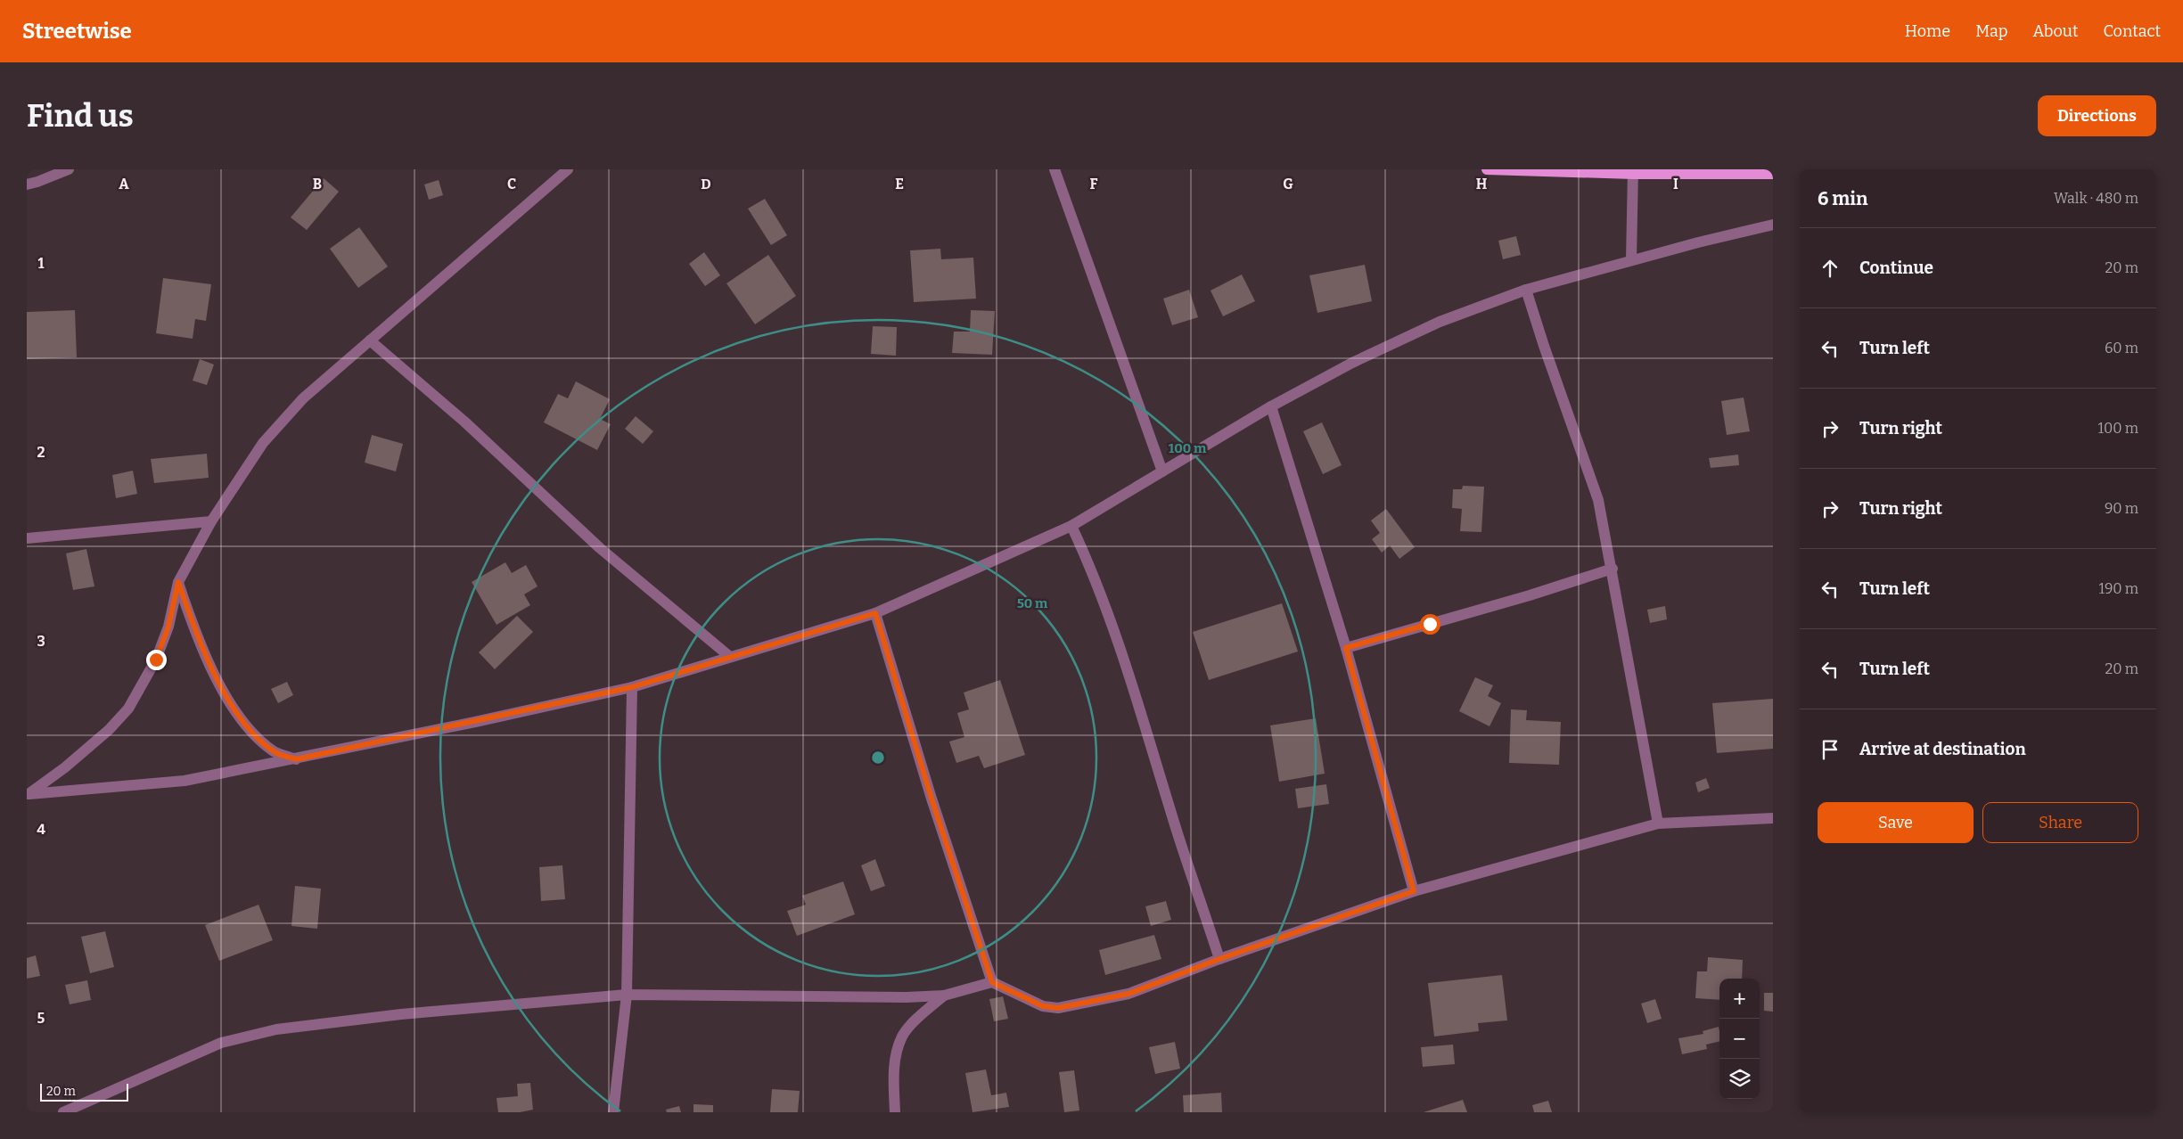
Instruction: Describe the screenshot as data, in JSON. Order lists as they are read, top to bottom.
{
  "scale_bar": "20 m",
  "page": {
    "header": "Streetwise",
    "nav": [
      "Home",
      "Map",
      "About",
      "Contact"
    ],
    "buttons": [
      "Directions",
      ["Save", "Share"]
    ],
    "title": "Find us",
    "heading": ["6 min", "Walk · 480 m"],
    "list": [
      ["Continue", "20 m"],
      ["Turn left", "60 m"],
      ["Turn right", "100 m"],
      ["Turn right", "90 m"],
      ["Turn left", "190 m"],
      ["Turn left", "20 m"],
      "Arrive at destination"
    ],
    "map_buttons": ["+", "−"],
    "scale": "20 m"
  },
  "grid": {
    "columns": [
      "A",
      "B",
      "C",
      "D",
      "E",
      "F",
      "G",
      "H",
      "I"
    ],
    "rows": [
      "1",
      "2",
      "3",
      "4",
      "5"
    ]
  },
  "rings": ["100 m", "50 m"]
}
